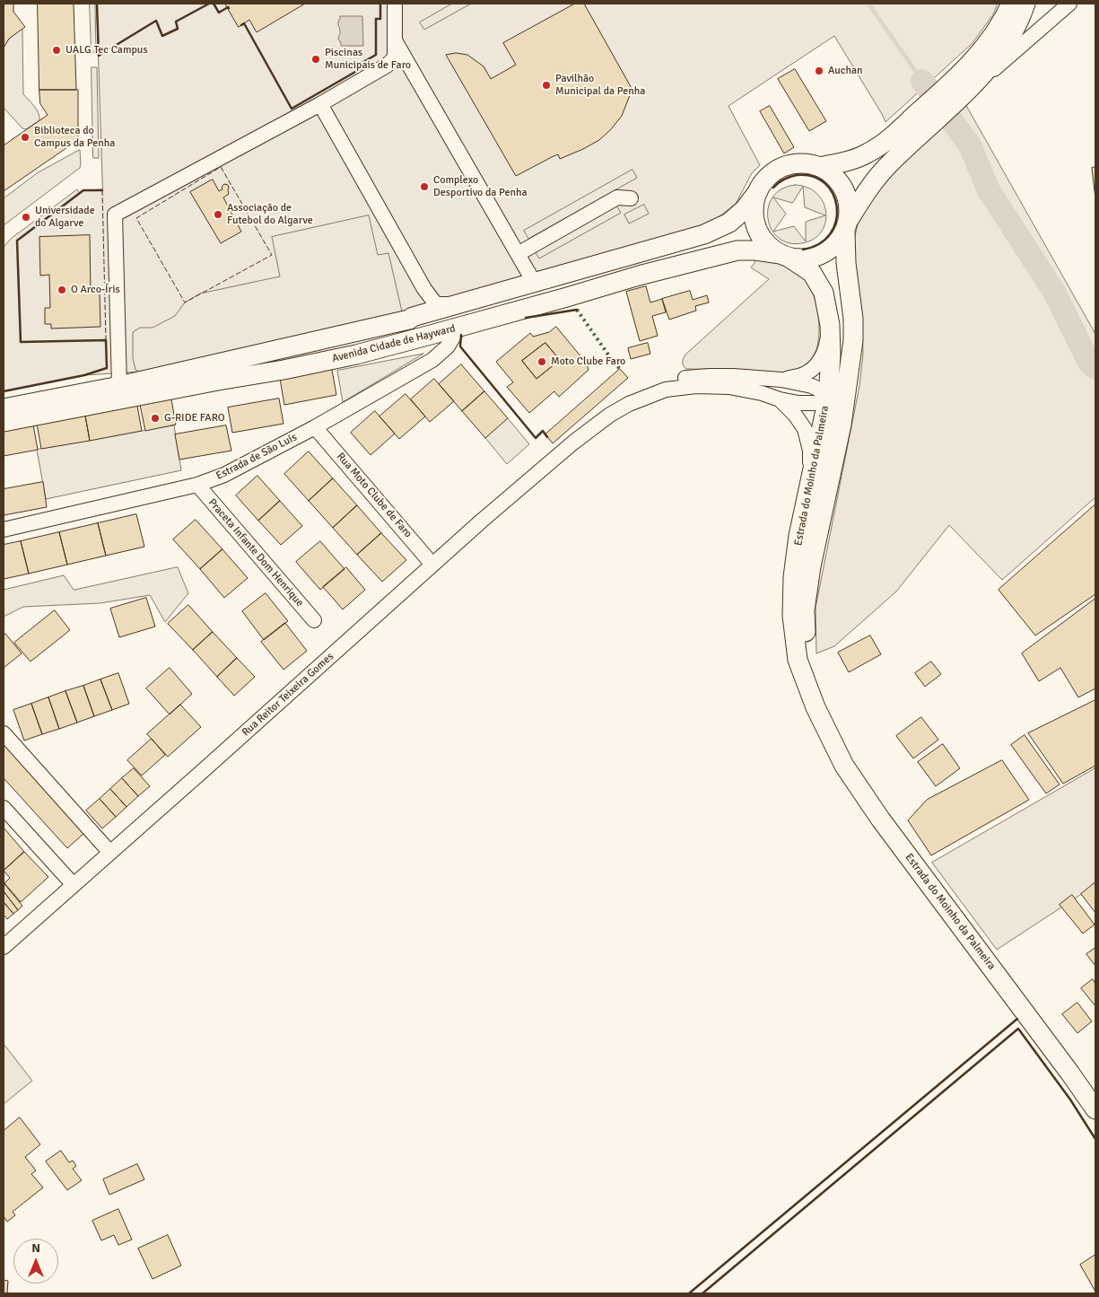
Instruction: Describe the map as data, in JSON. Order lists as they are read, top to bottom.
{
  "streets": {
    "main road": ["Avenida Cidade de Hayward", "Estrada do Moinho da Palmeira"],
    "street": [
      "Estrada de São Luís",
      "Rua Moto Clube de Faro",
      "Praceta Infante Dom Henrique",
      "Rua Reitor Teixeira Gomes"
    ]
  },
  "crossings": [
    ["Avenida Cidade de Hayward", "Estrada do Moinho da Palmeira"],
    ["Estrada de São Luís", "Rua Moto Clube de Faro"],
    ["Estrada de São Luís", "Praceta Infante Dom Henrique"],
    ["Rua Moto Clube de Faro", "Rua Reitor Teixeira Gomes"]
  ],
  "places": [
    "UALG Tec Campus",
    "Piscinas Municipais de Faro",
    "Auchan",
    "Pavilhão Municipal da Penha",
    "Biblioteca do Campus da Penha",
    "Complexo Desportivo da Penha",
    "Associação de Futebol do Algarve",
    "Universidade do Algarve",
    "O Arco-Íris",
    "Moto Clube Faro",
    "G-RIDE FARO"
  ],
  "north": "top"
}
